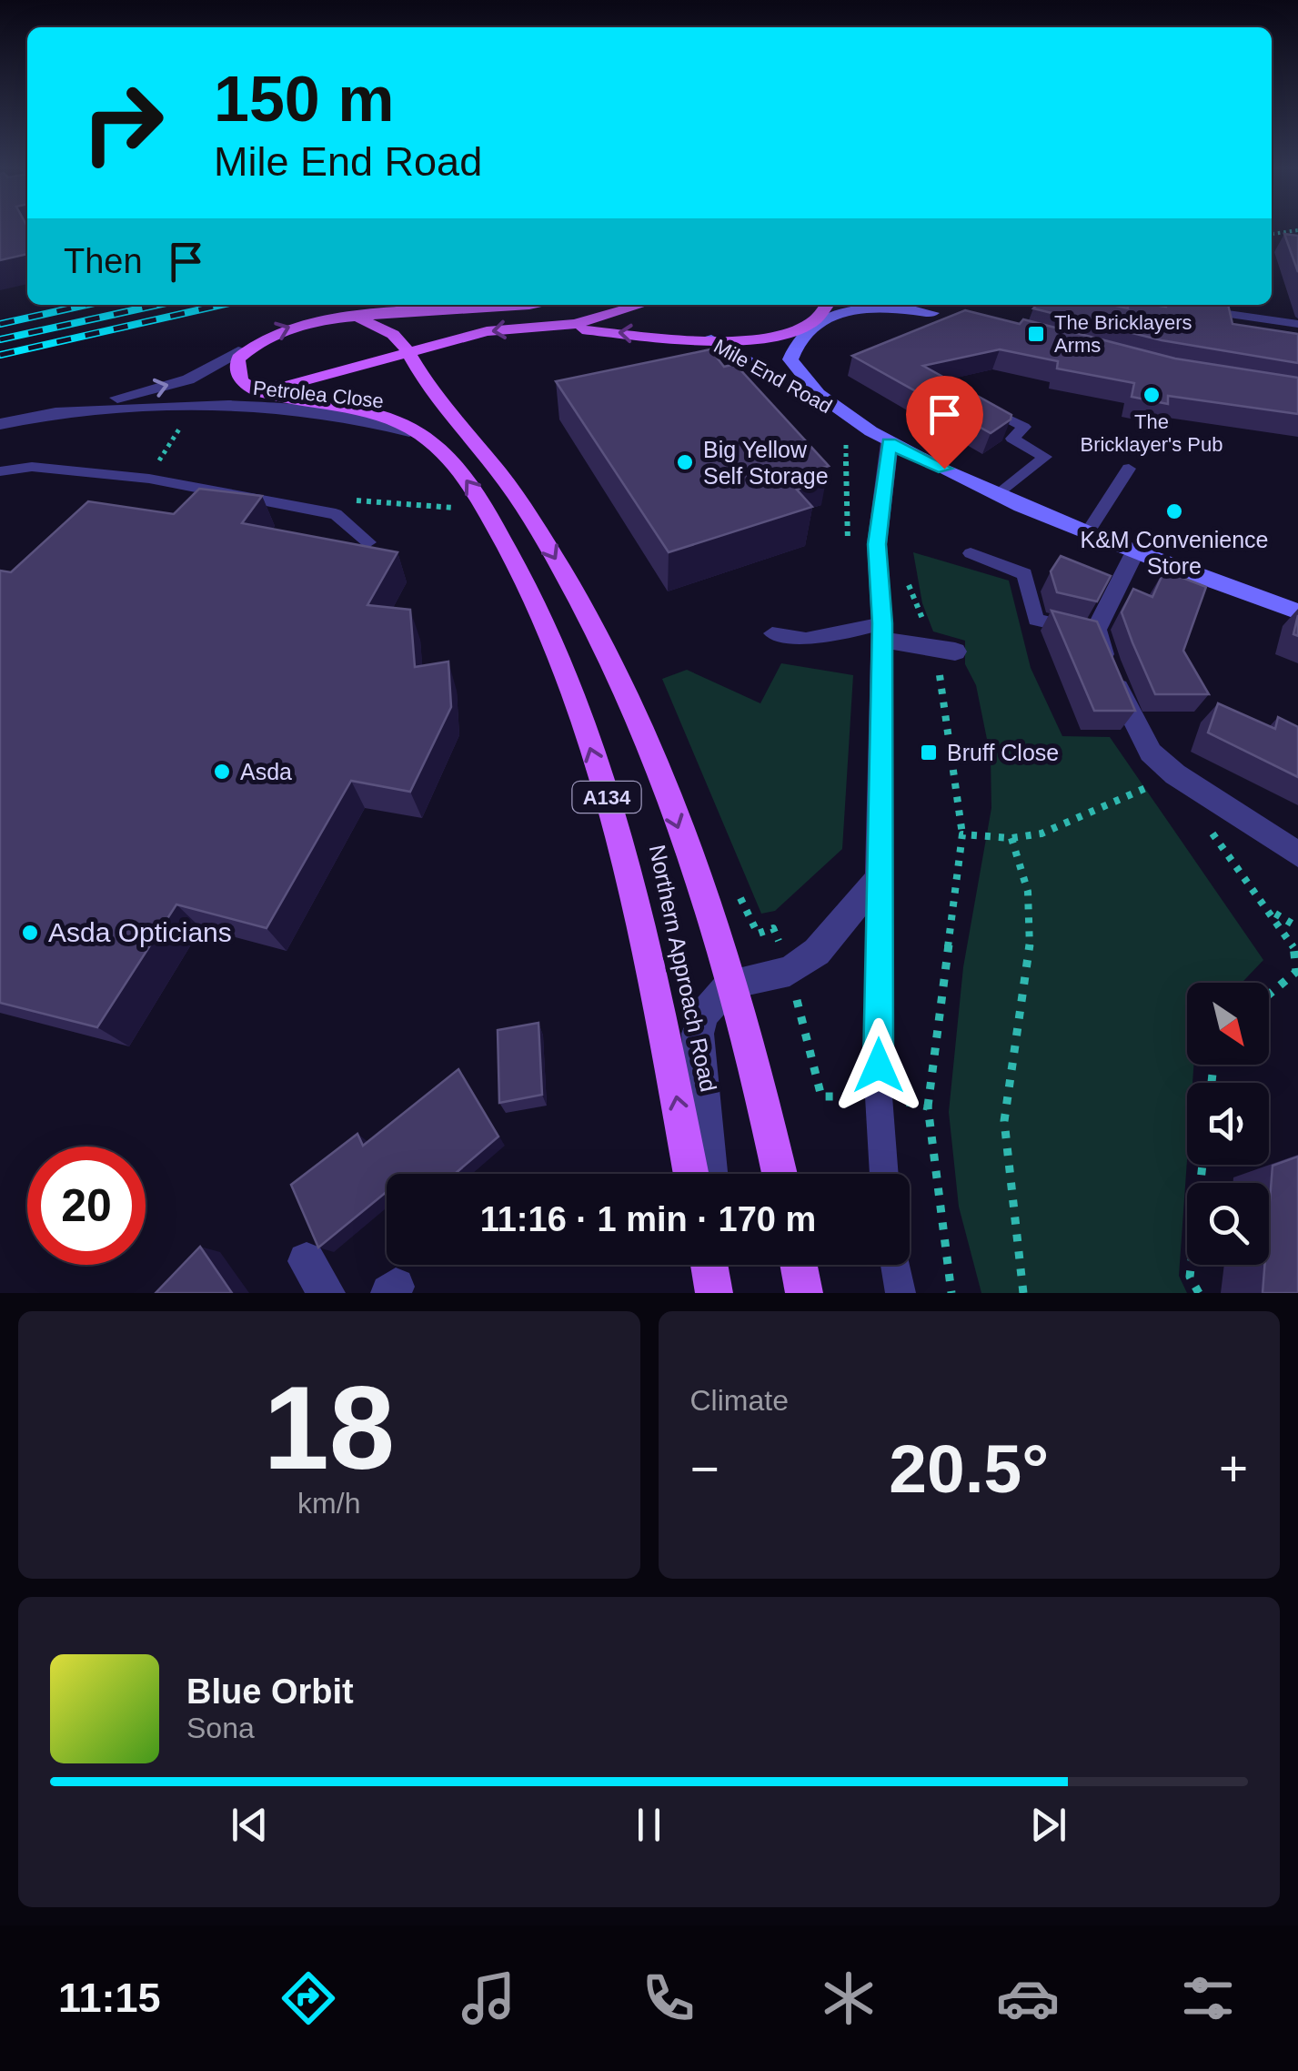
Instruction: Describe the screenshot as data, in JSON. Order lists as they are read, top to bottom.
{
  "streets": {
    "main road": ["A134", "Northern Approach Road"],
    "street": ["Mile End Road", "Petrolea Close"]
  },
  "crossings": [
    ["Petrolea Close", "A134"],
    ["Petrolea Close", "Northern Approach Road"],
    ["A134", "Northern Approach Road"]
  ],
  "places": {
    "transit": ["The Bricklayers Arms", "Bruff Close"],
    "other": [
      "The Bricklayer's Pub",
      "Big Yellow Self Storage",
      "K&M Convenience Store",
      "Asda",
      "Asda Opticians"
    ]
  },
  "north": "bottom right",
  "page": {
    "turn": ["150 m", "Mile End Road"],
    "then": "Then",
    "limit": "20",
    "trip": "11:16 · 1 min · 170 m",
    "tile": [
      ["18", "km/h"],
      "Climate"
    ],
    "heat": ["−", "20.5°", "+"],
    "song": ["Blue Orbit", "Sona"],
    "tabs": "11:15"
  }
}
